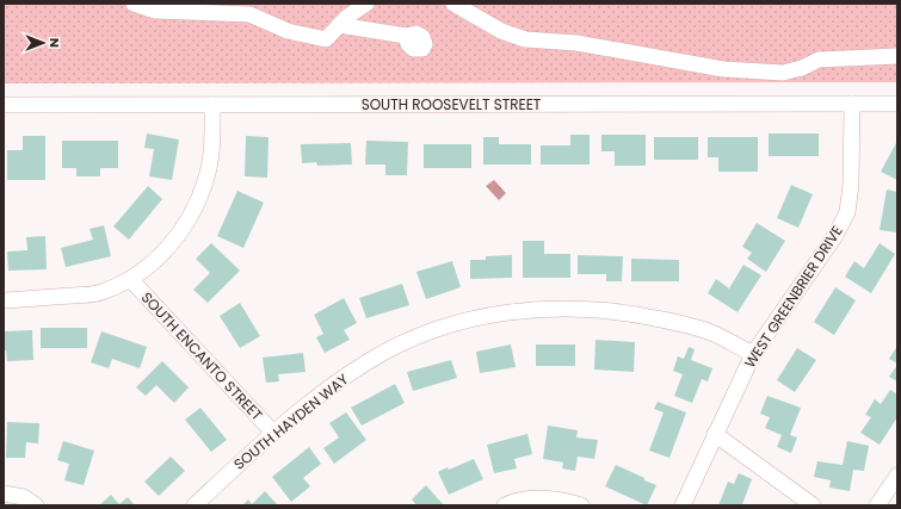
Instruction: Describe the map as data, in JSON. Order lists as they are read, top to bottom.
{
  "streets": {
    "street": [
      "SOUTH ROOSEVELT STREET",
      "WEST GREENBRIER DRIVE",
      "SOUTH ENCANTO STREET",
      "SOUTH HAYDEN WAY"
    ]
  },
  "crossings": [
    ["SOUTH ROOSEVELT STREET", "WEST GREENBRIER DRIVE"],
    ["WEST GREENBRIER DRIVE", "SOUTH HAYDEN WAY"],
    ["SOUTH ENCANTO STREET", "SOUTH HAYDEN WAY"]
  ],
  "north": "right"
}
